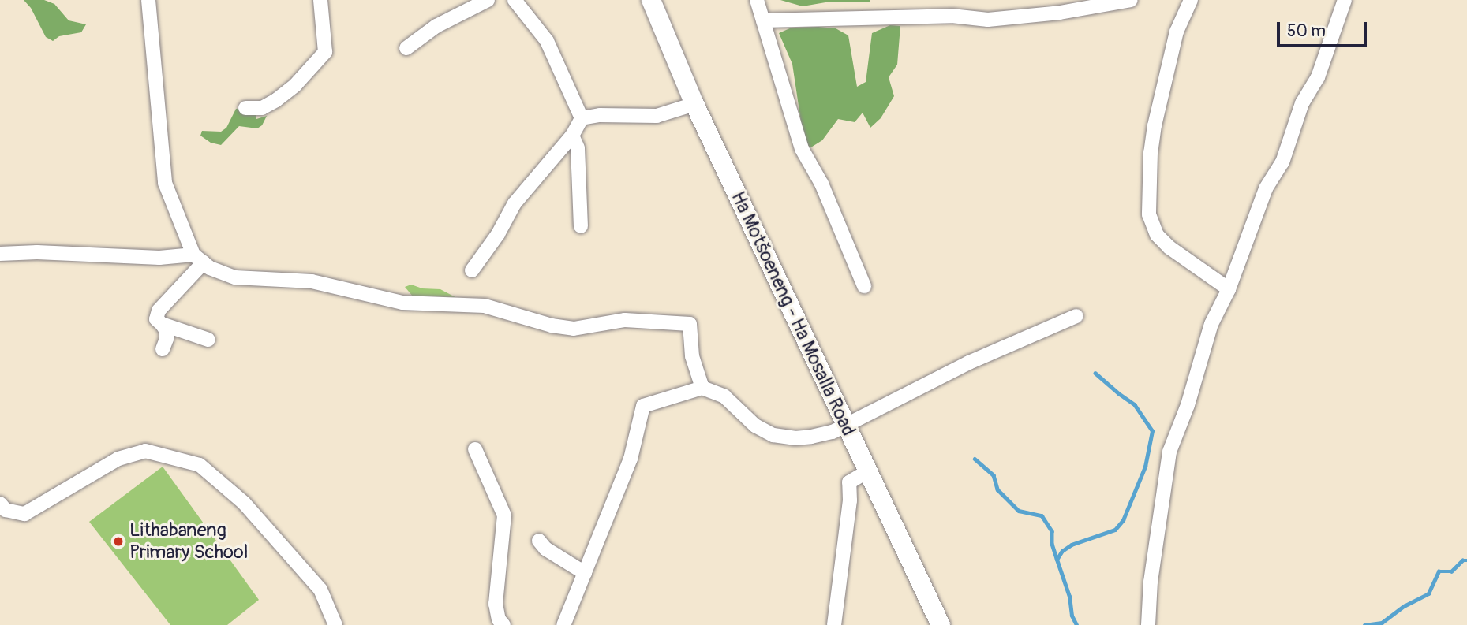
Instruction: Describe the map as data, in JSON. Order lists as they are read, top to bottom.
{
  "streets": {
    "main road": ["Ha Motšoeneng - Ha Mosalla Road"]
  },
  "places": ["Lithabaneng Primary School"],
  "scale_bar": "50 m"
}
